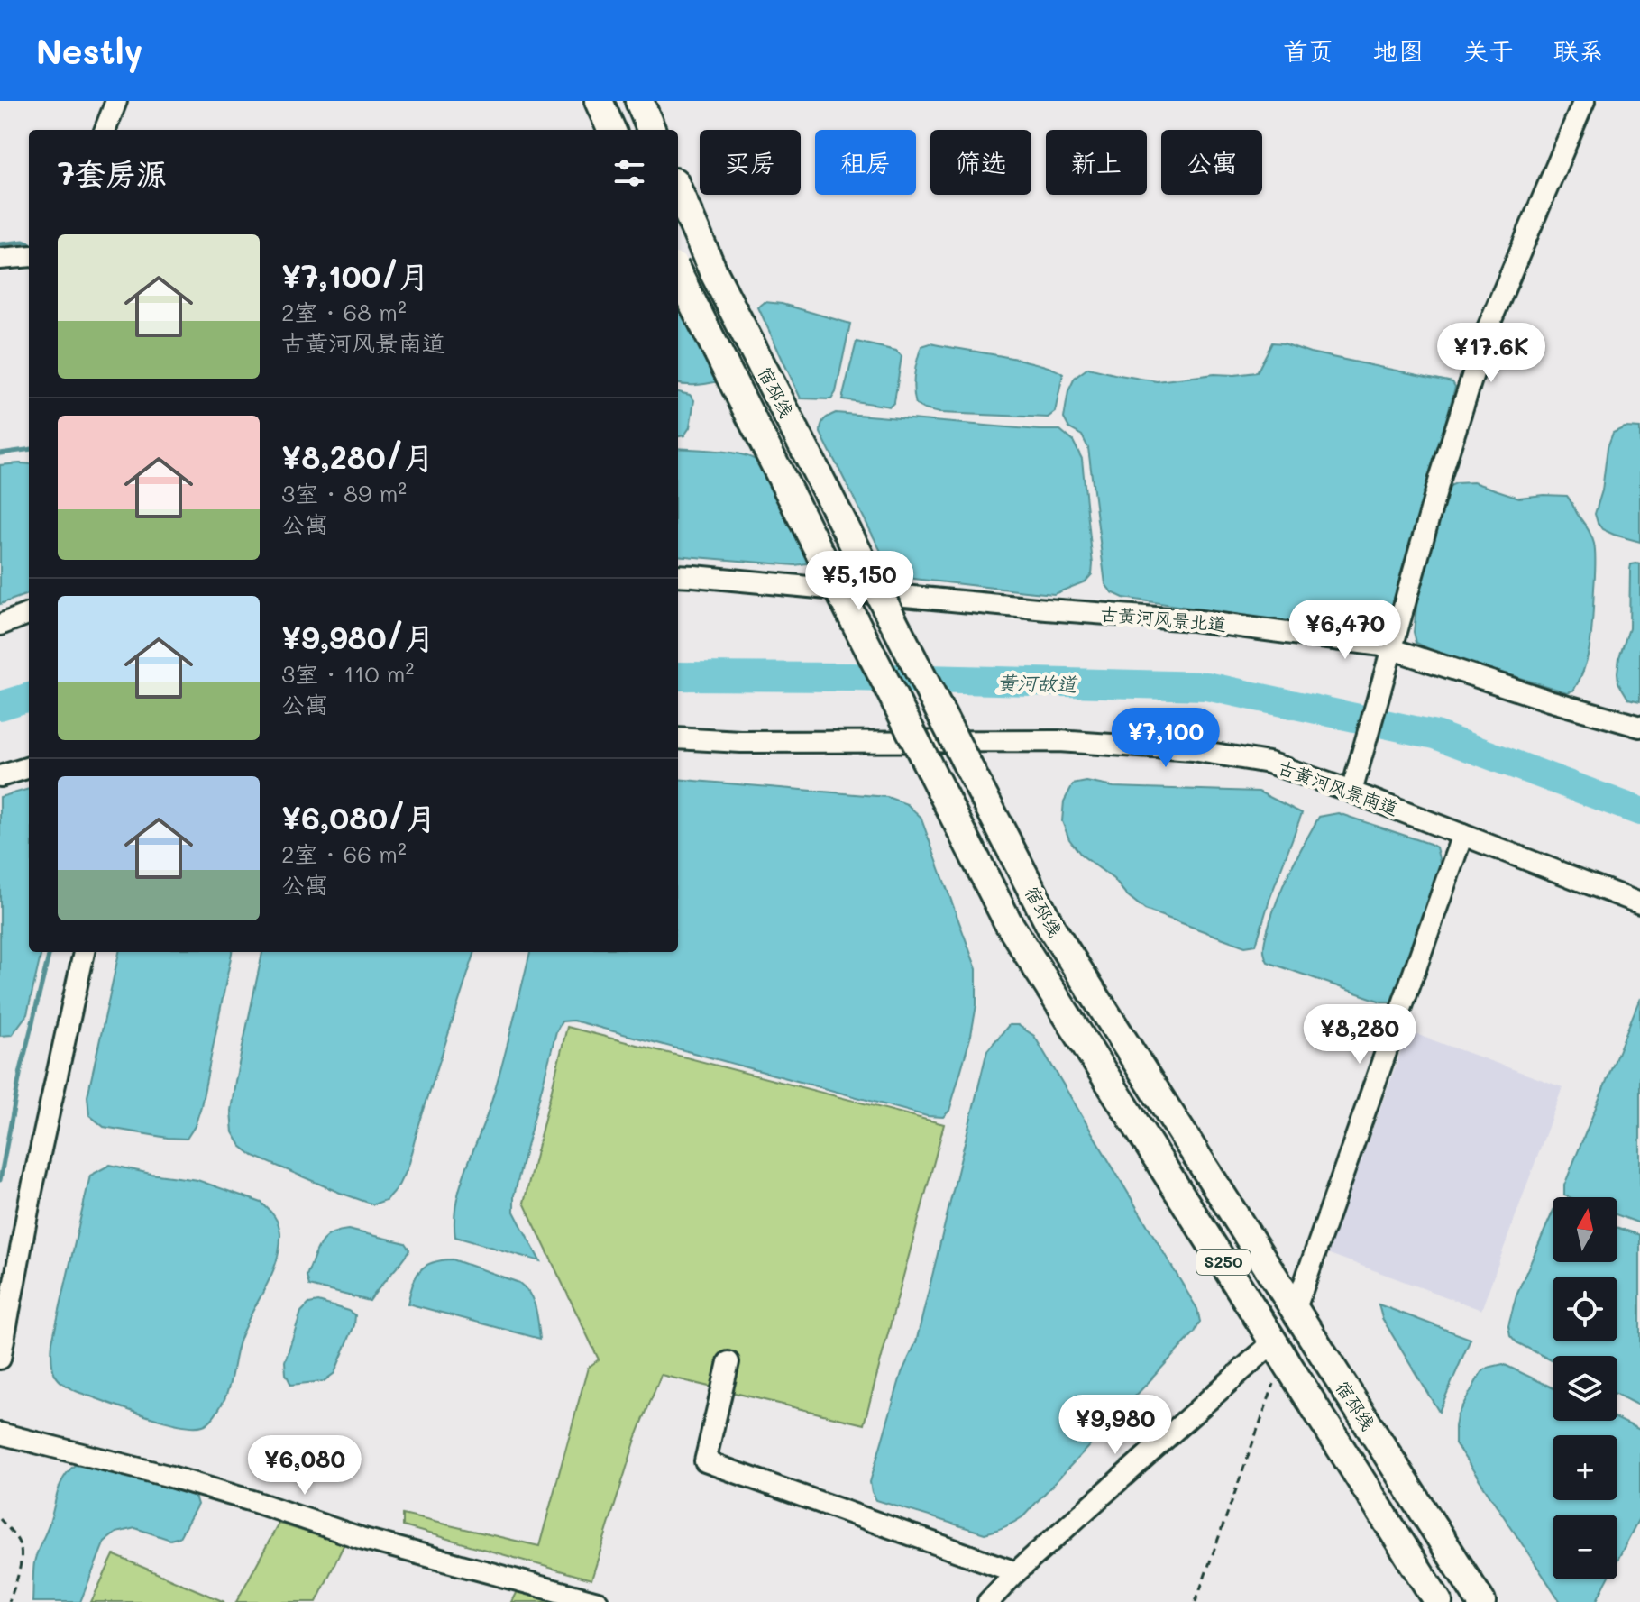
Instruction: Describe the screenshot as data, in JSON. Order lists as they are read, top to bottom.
{
  "streets": {
    "main road": ["宿邳线", "S250"],
    "street": ["古黄河风景北道", "古黄河风景南道"]
  },
  "water": ["黄河故道"],
  "north": "top",
  "page": {
    "header": "Nestly",
    "nav": [
      "首页",
      "地图",
      "关于",
      "联系"
    ],
    "chip": [
      "买房",
      "租房",
      "筛选",
      "新上",
      "公寓"
    ],
    "heading": "7套房源",
    "list": [
      {
        "name": "¥7,100/月",
        "note": "2室 · 68 m² · 古黄河风景南道"
      },
      {
        "name": "¥8,280/月",
        "note": "3室 · 89 m² · 公寓"
      },
      {
        "name": "¥9,980/月",
        "note": "3室 · 110 m² · 公寓"
      },
      {
        "name": "¥6,080/月",
        "note": "2室 · 66 m² · 公寓"
      }
    ],
    "price": [
      "¥17.6K",
      "¥5,150",
      "¥6,470",
      "¥7,100",
      "¥8,280",
      "¥9,980",
      "¥6,080"
    ],
    "map_buttons": ["+", "−"]
  }
}
